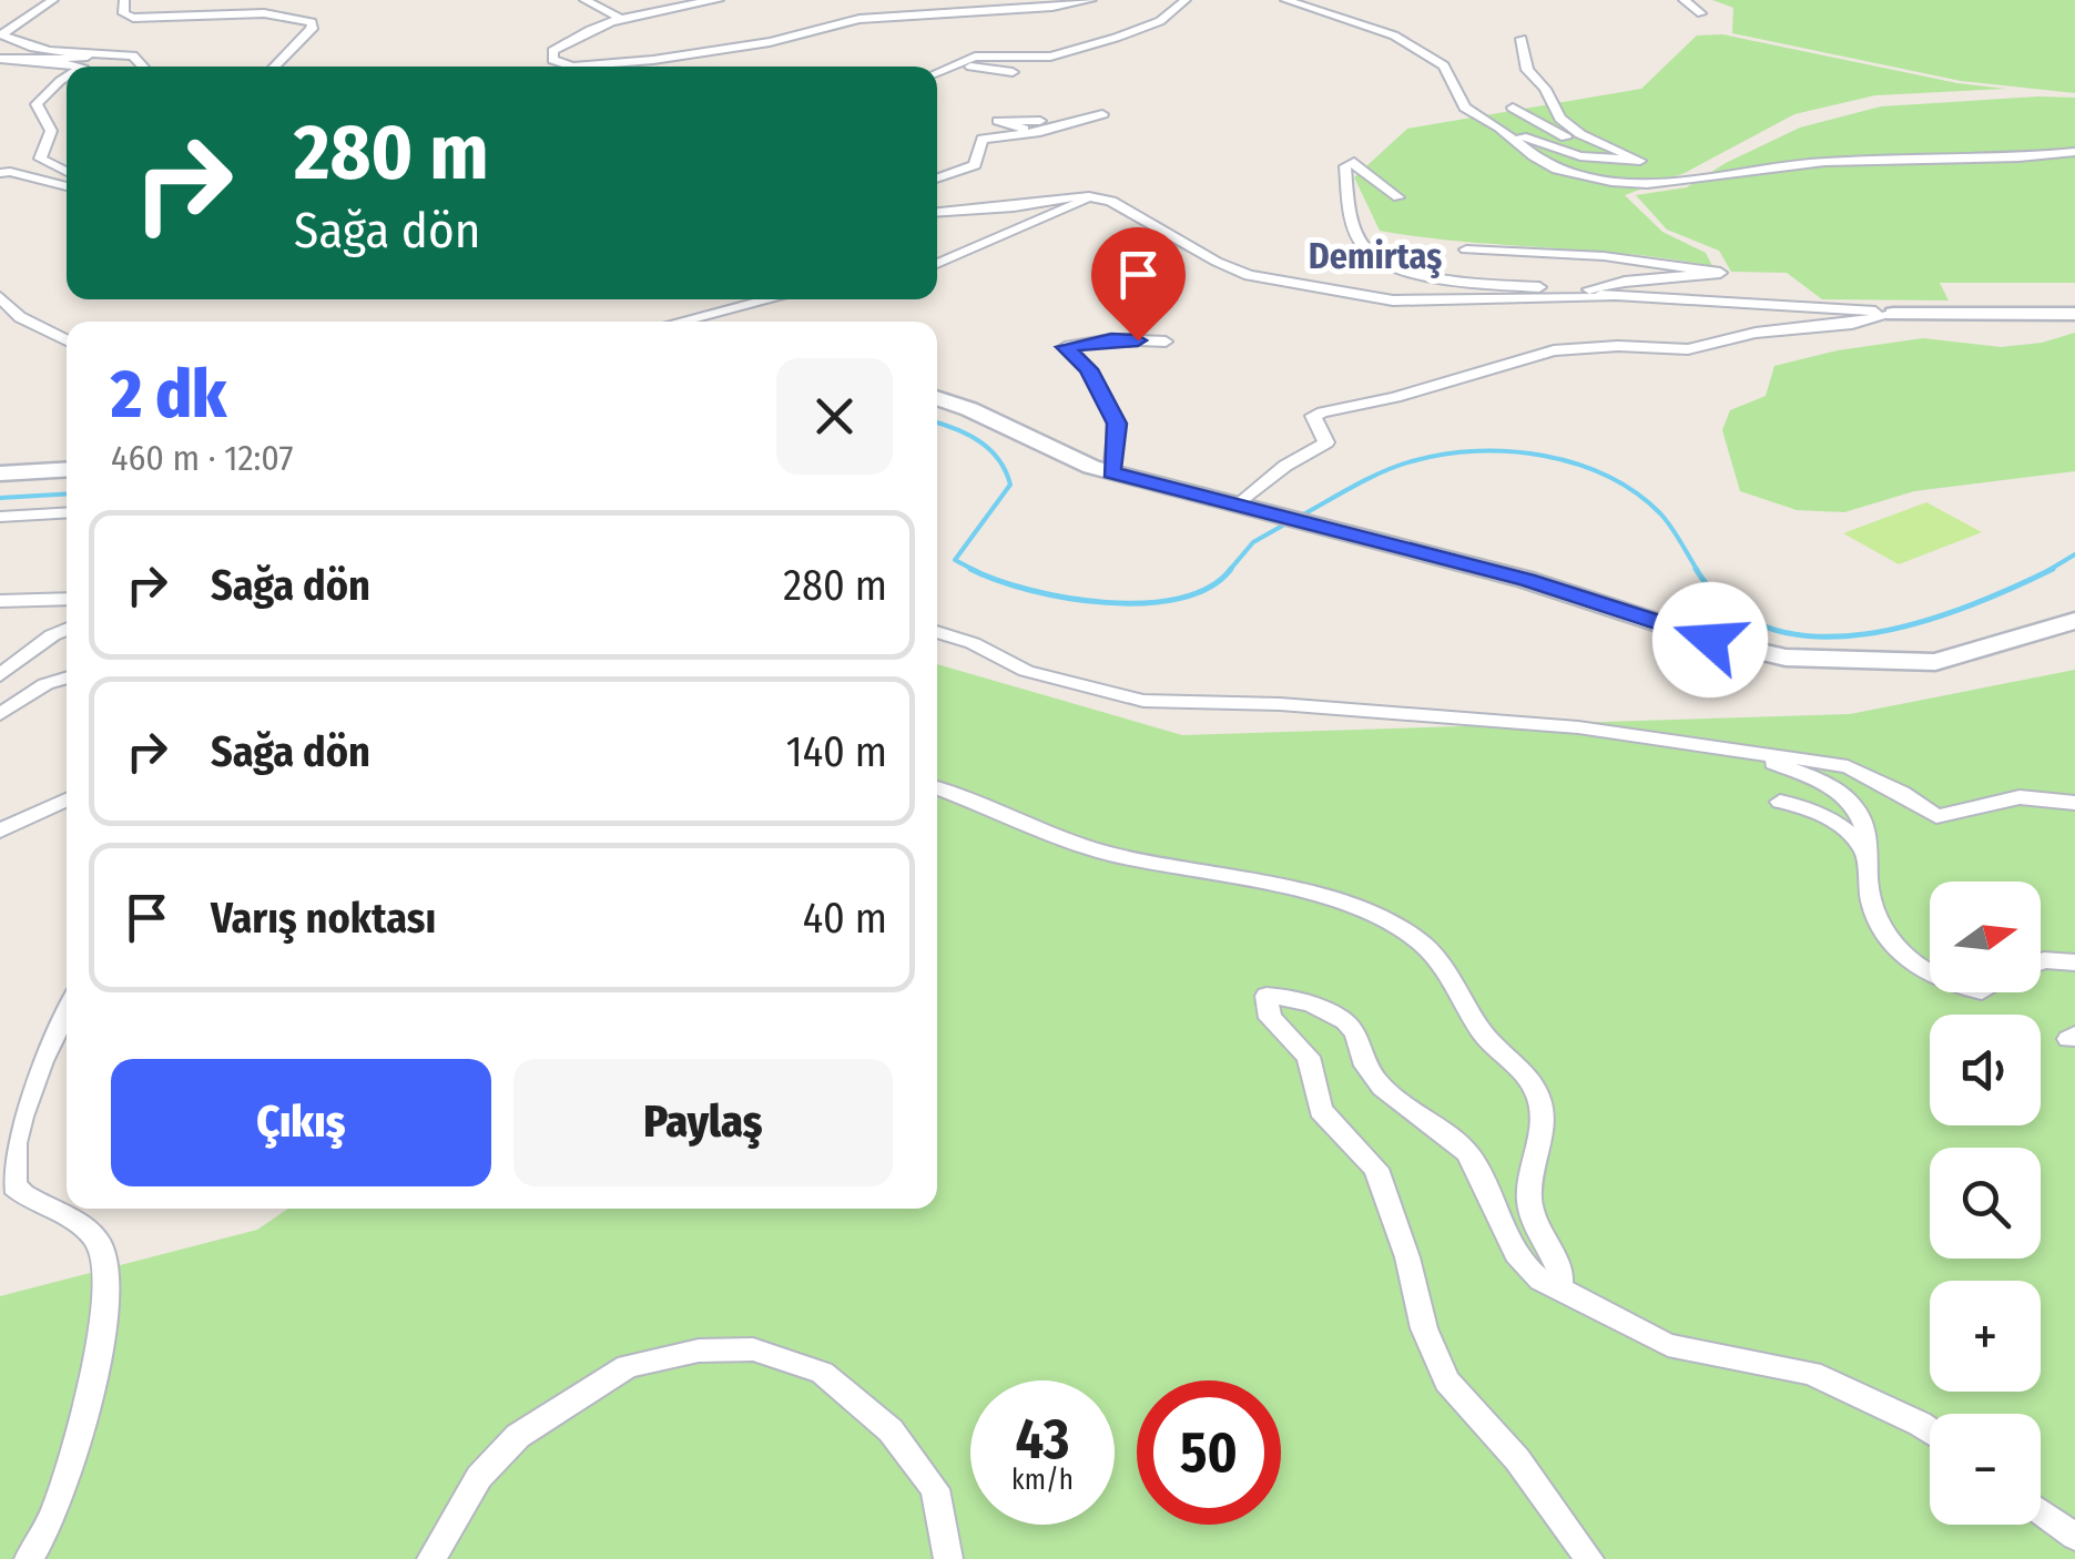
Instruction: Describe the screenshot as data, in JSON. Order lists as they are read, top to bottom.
{
  "districts": ["Demirtaş"],
  "north": "right",
  "page": {
    "turn": ["280 m", "Sağa dön"],
    "heading": ["2 dk", "460 m · 12:07"],
    "list": [
      {
        "name": "Sağa dön",
        "value": "280 m"
      },
      {
        "name": "Sağa dön",
        "value": "140 m"
      },
      {
        "name": "Varış noktası",
        "value": "40 m"
      }
    ],
    "map_buttons": ["+", "−"],
    "buttons": ["Çıkış", "Paylaş"],
    "speed": "43 km/h",
    "limit": "50"
  }
}
